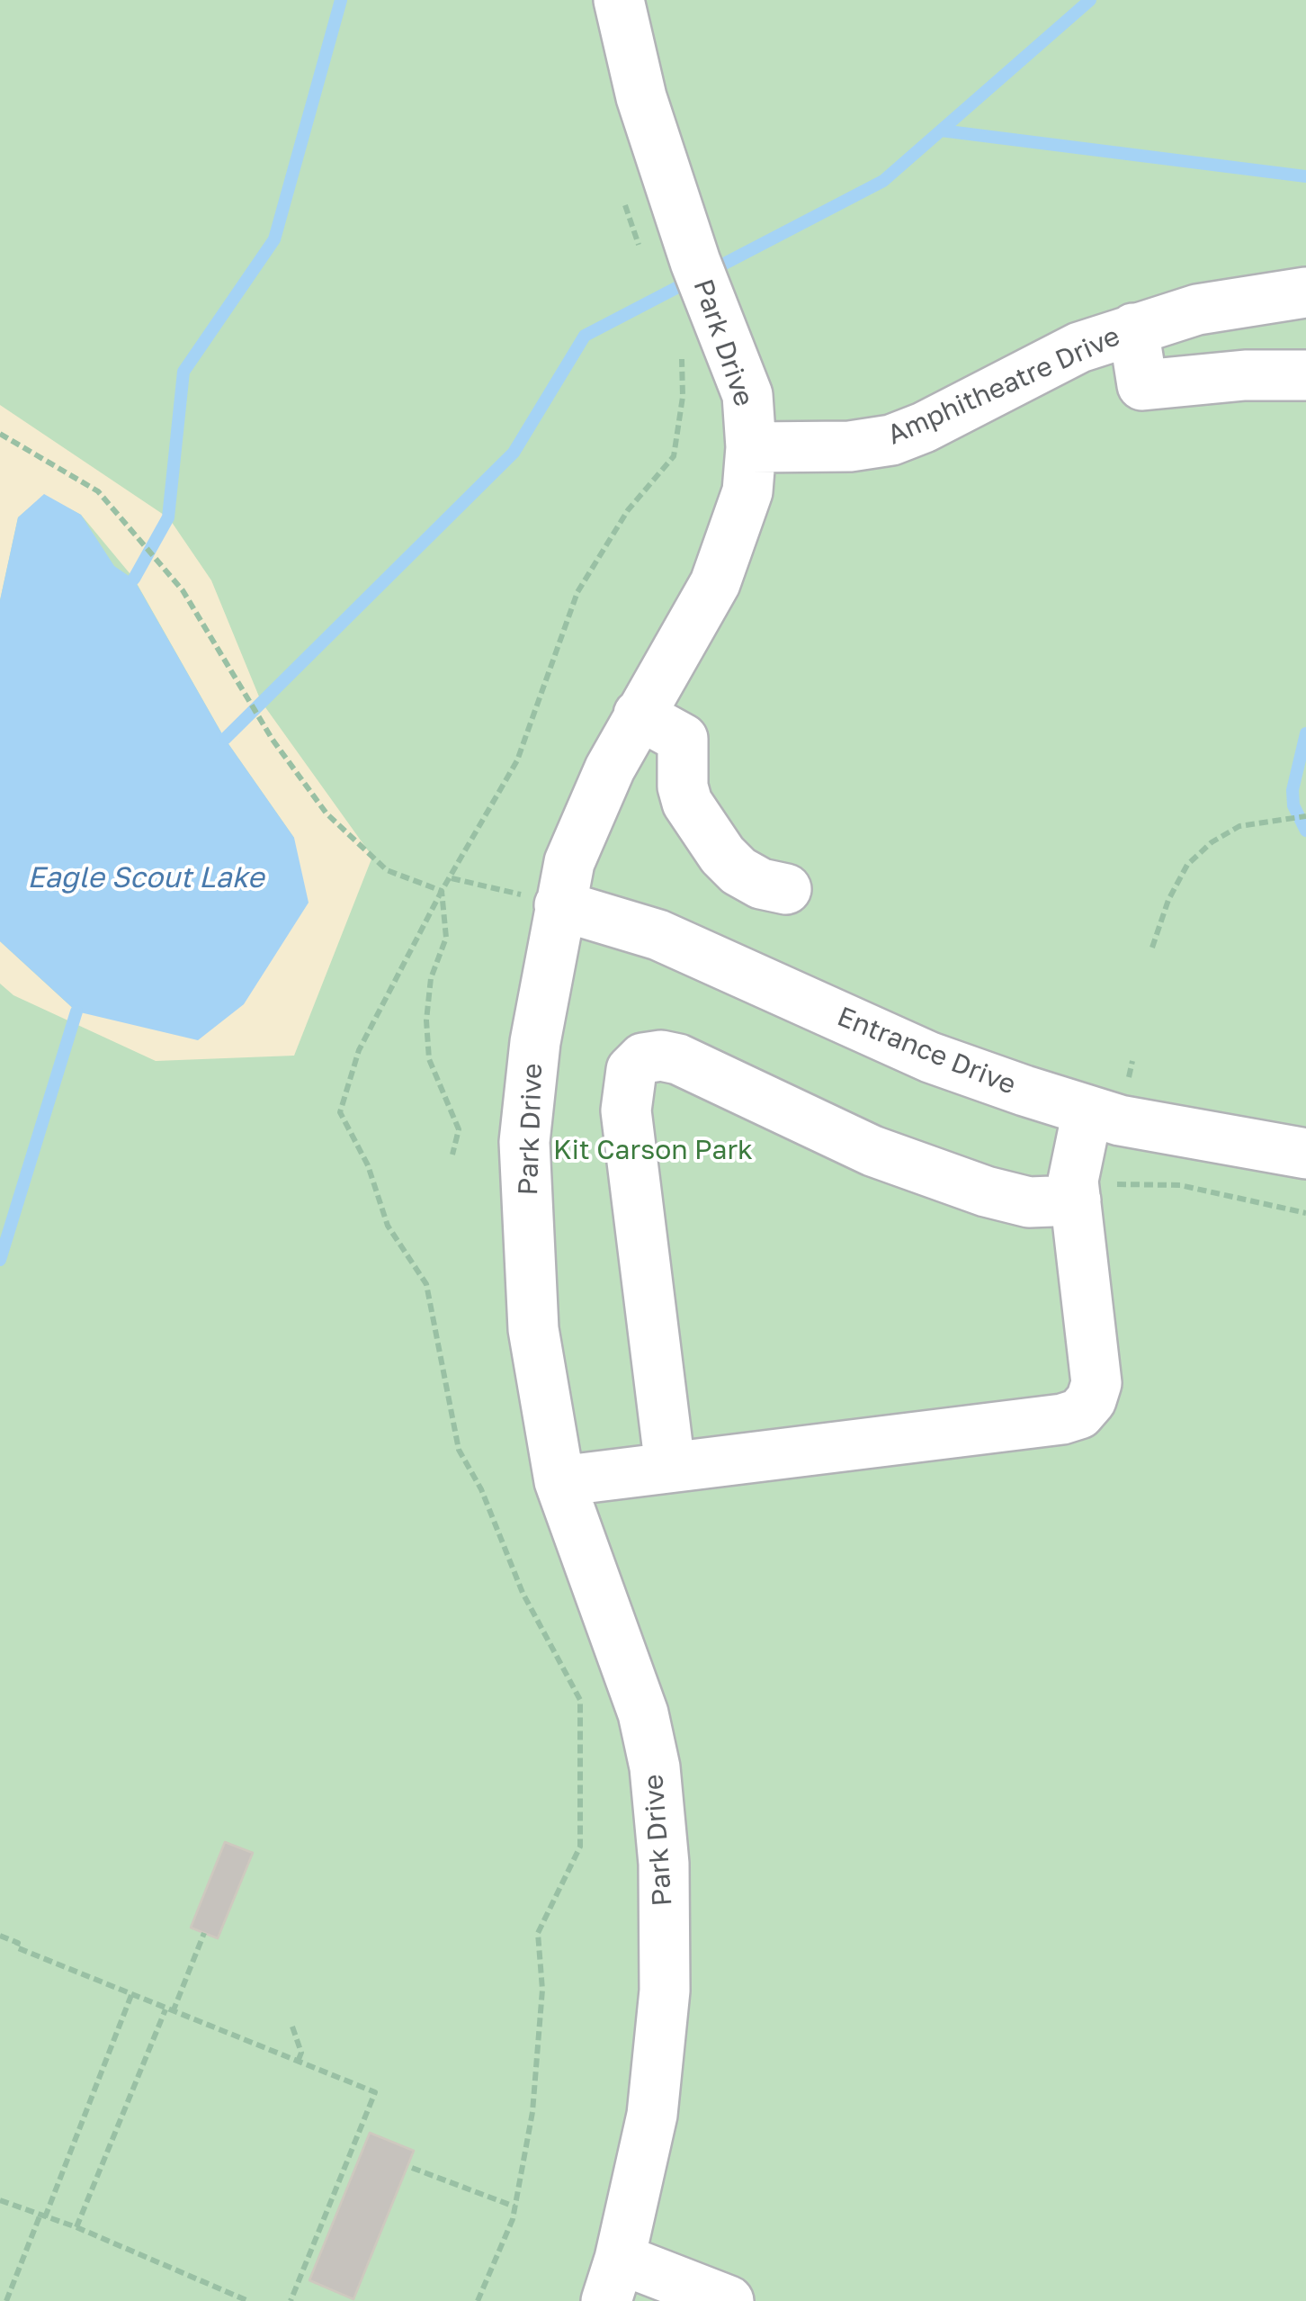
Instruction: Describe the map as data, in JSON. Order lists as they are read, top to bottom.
{
  "streets": {
    "street": ["Park Drive", "Amphitheatre Drive", "Entrance Drive"]
  },
  "crossings": [
    ["Park Drive", "Amphitheatre Drive"],
    ["Park Drive", "Entrance Drive"]
  ],
  "water": ["Eagle Scout Lake"],
  "parks": ["Kit Carson Park"]
}
